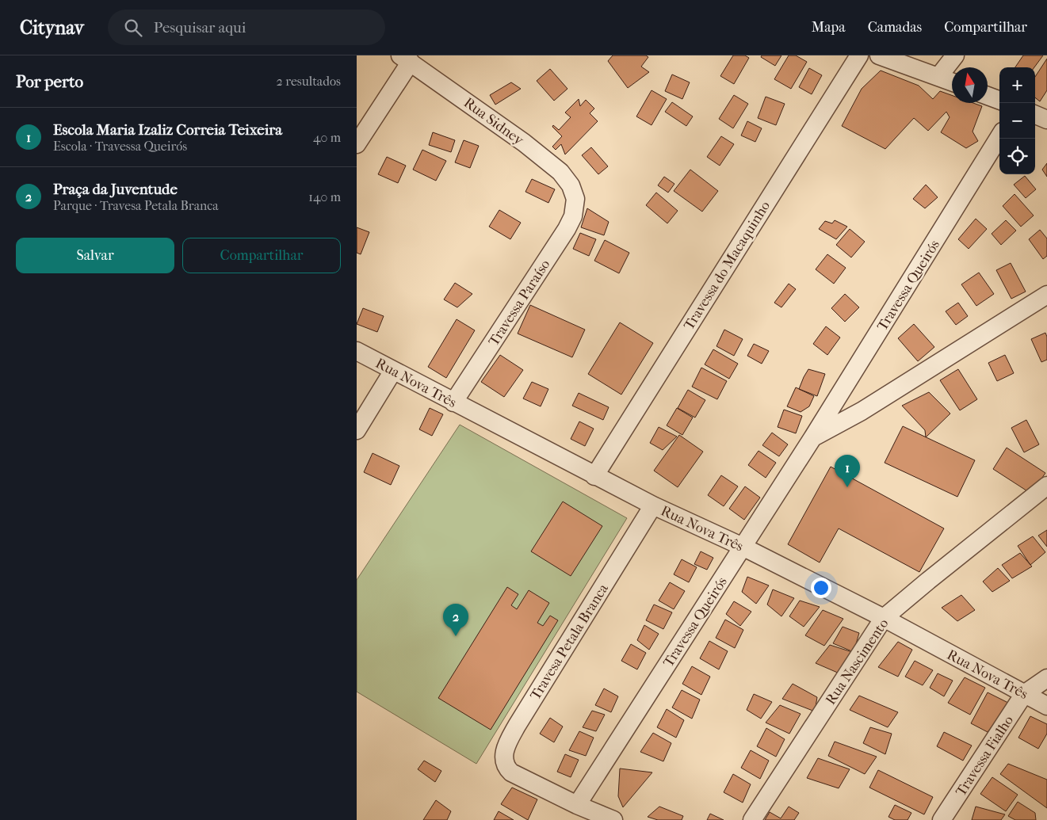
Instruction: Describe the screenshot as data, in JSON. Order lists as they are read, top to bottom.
{
  "streets": {
    "street": [
      "Rua Sidney",
      "Travessa do Macaquinho",
      "Travessa Queirós",
      "Travessa Paraíso",
      "Rua Nova Três",
      "Travesa Petala Branca",
      "Rua Nascimento",
      "Travessa Fialho"
    ]
  },
  "crossings": [
    ["Rua Sidney", "Travessa Paraíso"],
    ["Travessa do Macaquinho", "Rua Nova Três"],
    ["Travessa Queirós", "Rua Nova Três"],
    ["Travessa Queirós", "Travesa Petala Branca"],
    ["Travessa Paraíso", "Rua Nova Três"],
    ["Rua Nova Três", "Travesa Petala Branca"],
    ["Rua Nova Três", "Rua Nascimento"],
    ["Rua Nova Três", "Travessa Fialho"]
  ],
  "north": "top",
  "page": {
    "header": "Citynav",
    "search": "Pesquisar aqui",
    "nav": ["Mapa", "Camadas", "Compartilhar"],
    "heading": ["Por perto", "2 resultados"],
    "map_buttons": ["+", "−"],
    "list": [
      {
        "mark": "1",
        "name": "Escola Maria Izaliz Correia Teixeira",
        "note": "Escola · Travessa Queirós",
        "value": "40 m"
      },
      {
        "mark": "2",
        "name": "Praça da Juventude",
        "note": "Parque · Travesa Petala Branca",
        "value": "140 m"
      }
    ],
    "buttons": ["Salvar", "Compartilhar"],
    "pins": ["1", "2"]
  }
}
